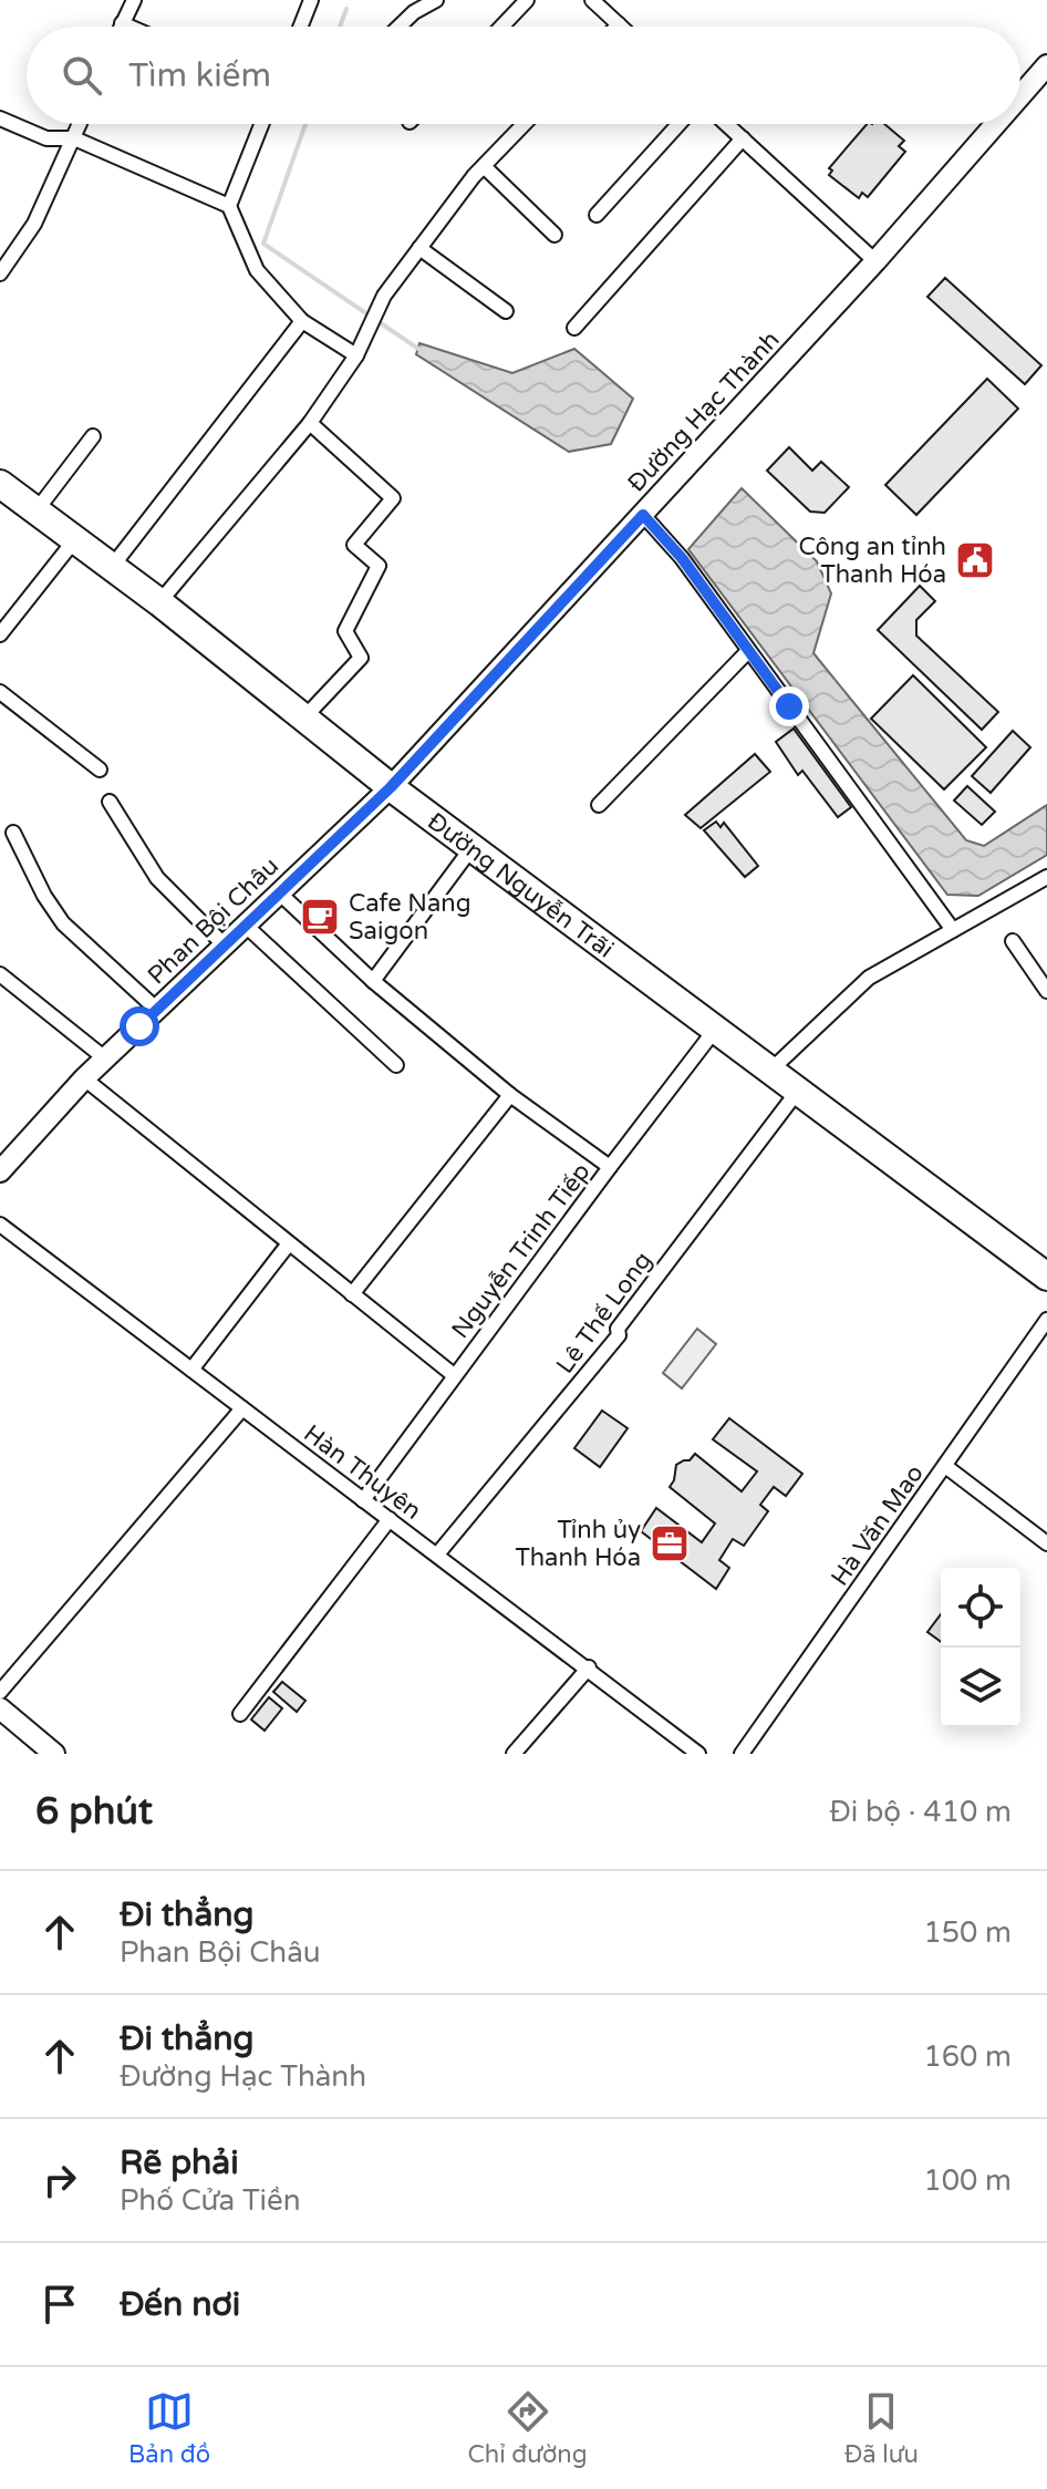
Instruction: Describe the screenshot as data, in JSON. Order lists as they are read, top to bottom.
{
  "streets": {
    "highway": ["Đường Nguyễn Trãi"],
    "street": [
      "Đường Hạc Thành",
      "Phan Bội Châu",
      "Nguyễn Trinh Tiếp",
      "Lê Thế Long",
      "Hàn Thuyên",
      "Hà Văn Mao"
    ]
  },
  "crossings": [
    ["Đường Hạc Thành", "Đường Nguyễn Trãi"],
    ["Đường Hạc Thành", "Phan Bội Châu"],
    ["Đường Nguyễn Trãi", "Phan Bội Châu"],
    ["Đường Nguyễn Trãi", "Nguyễn Trinh Tiếp"],
    ["Đường Nguyễn Trãi", "Lê Thế Long"],
    ["Nguyễn Trinh Tiếp", "Hàn Thuyên"],
    ["Lê Thế Long", "Hàn Thuyên"]
  ],
  "places": {
    "public building": ["Công an tỉnh Thanh Hóa"],
    "cafe": ["Cafe Nang Saigon"],
    "office": ["Tỉnh ủy Thanh Hóa"]
  },
  "page": {
    "search": "Tìm kiếm",
    "heading": ["6 phút", "Đi bộ · 410 m"],
    "list": [
      ["Đi thẳng", "Phan Bội Châu", "150 m"],
      ["Đi thẳng", "Đường Hạc Thành", "160 m"],
      ["Rẽ phải", "Phố Cửa Tiền", "100 m"],
      "Đến nơi"
    ],
    "nav": ["Bản đồ", "Chỉ đường", "Đã lưu"]
  }
}
